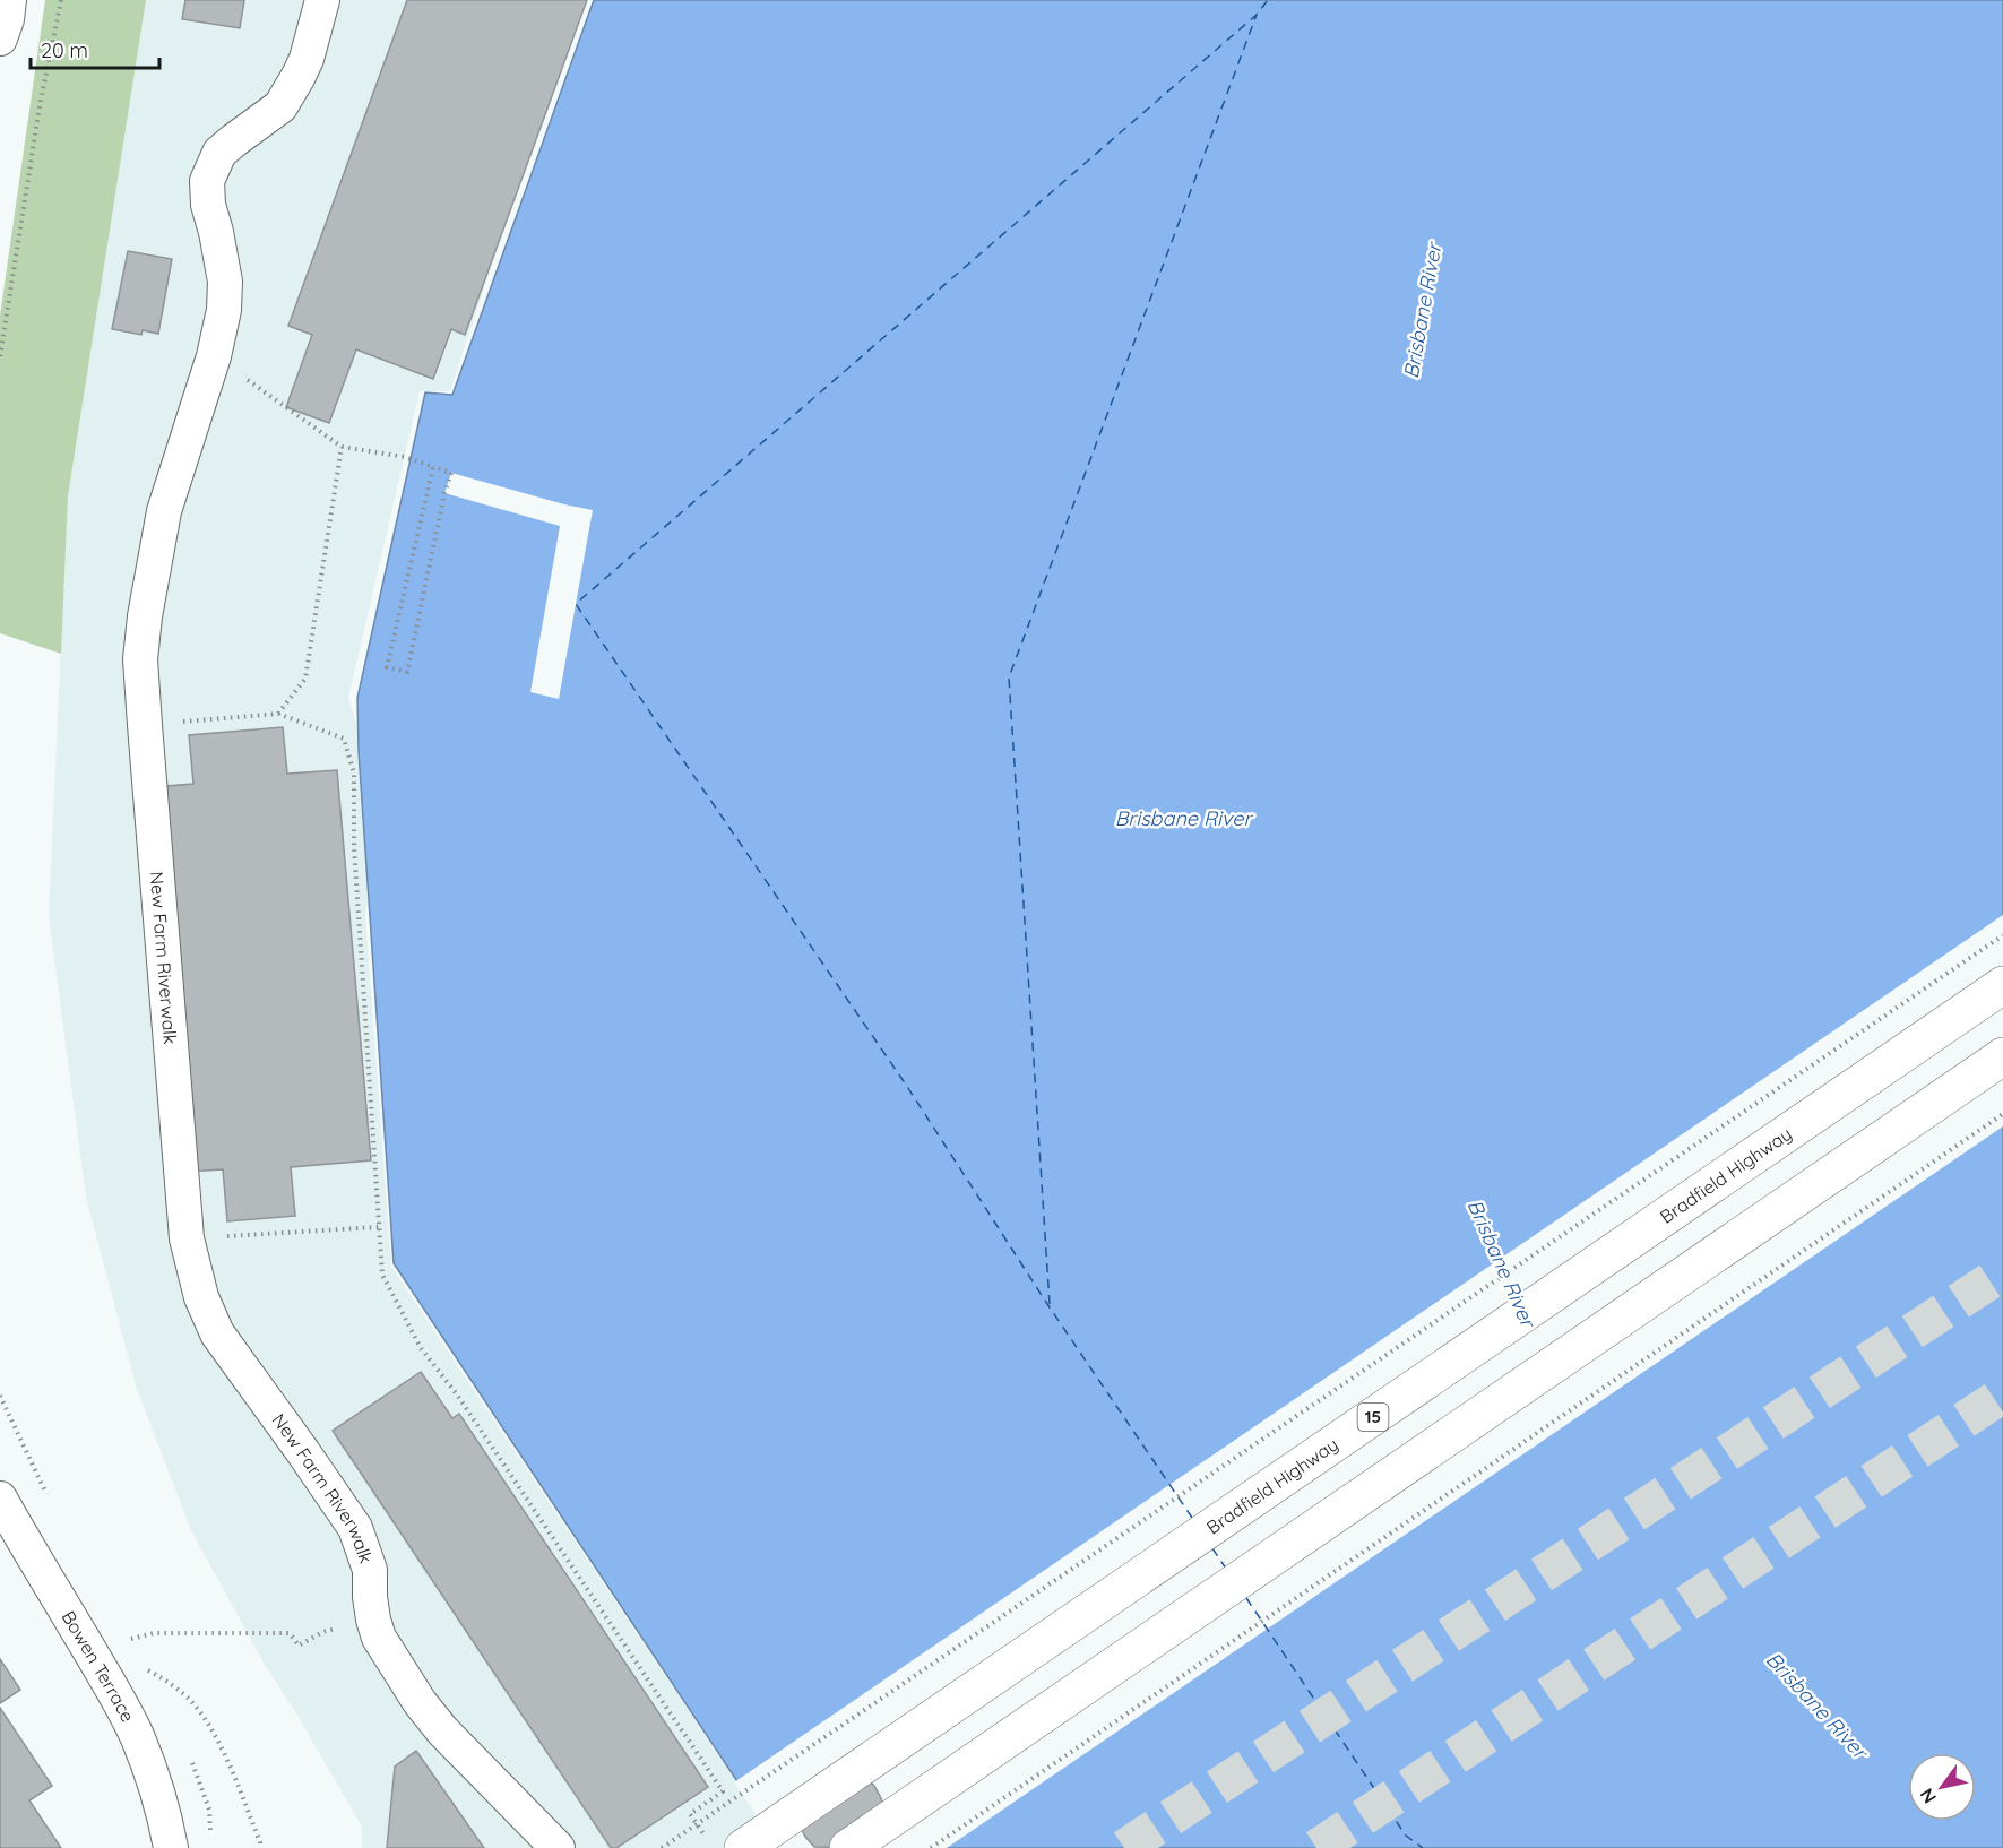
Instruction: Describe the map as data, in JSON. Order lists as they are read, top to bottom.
{
  "streets": {
    "highway": ["Bradfield Highway", "15"],
    "street": ["New Farm Riverwalk", "Bowen Terrace"]
  },
  "water": ["Brisbane River"],
  "scale_bar": "20 m",
  "north": "bottom left"
}
